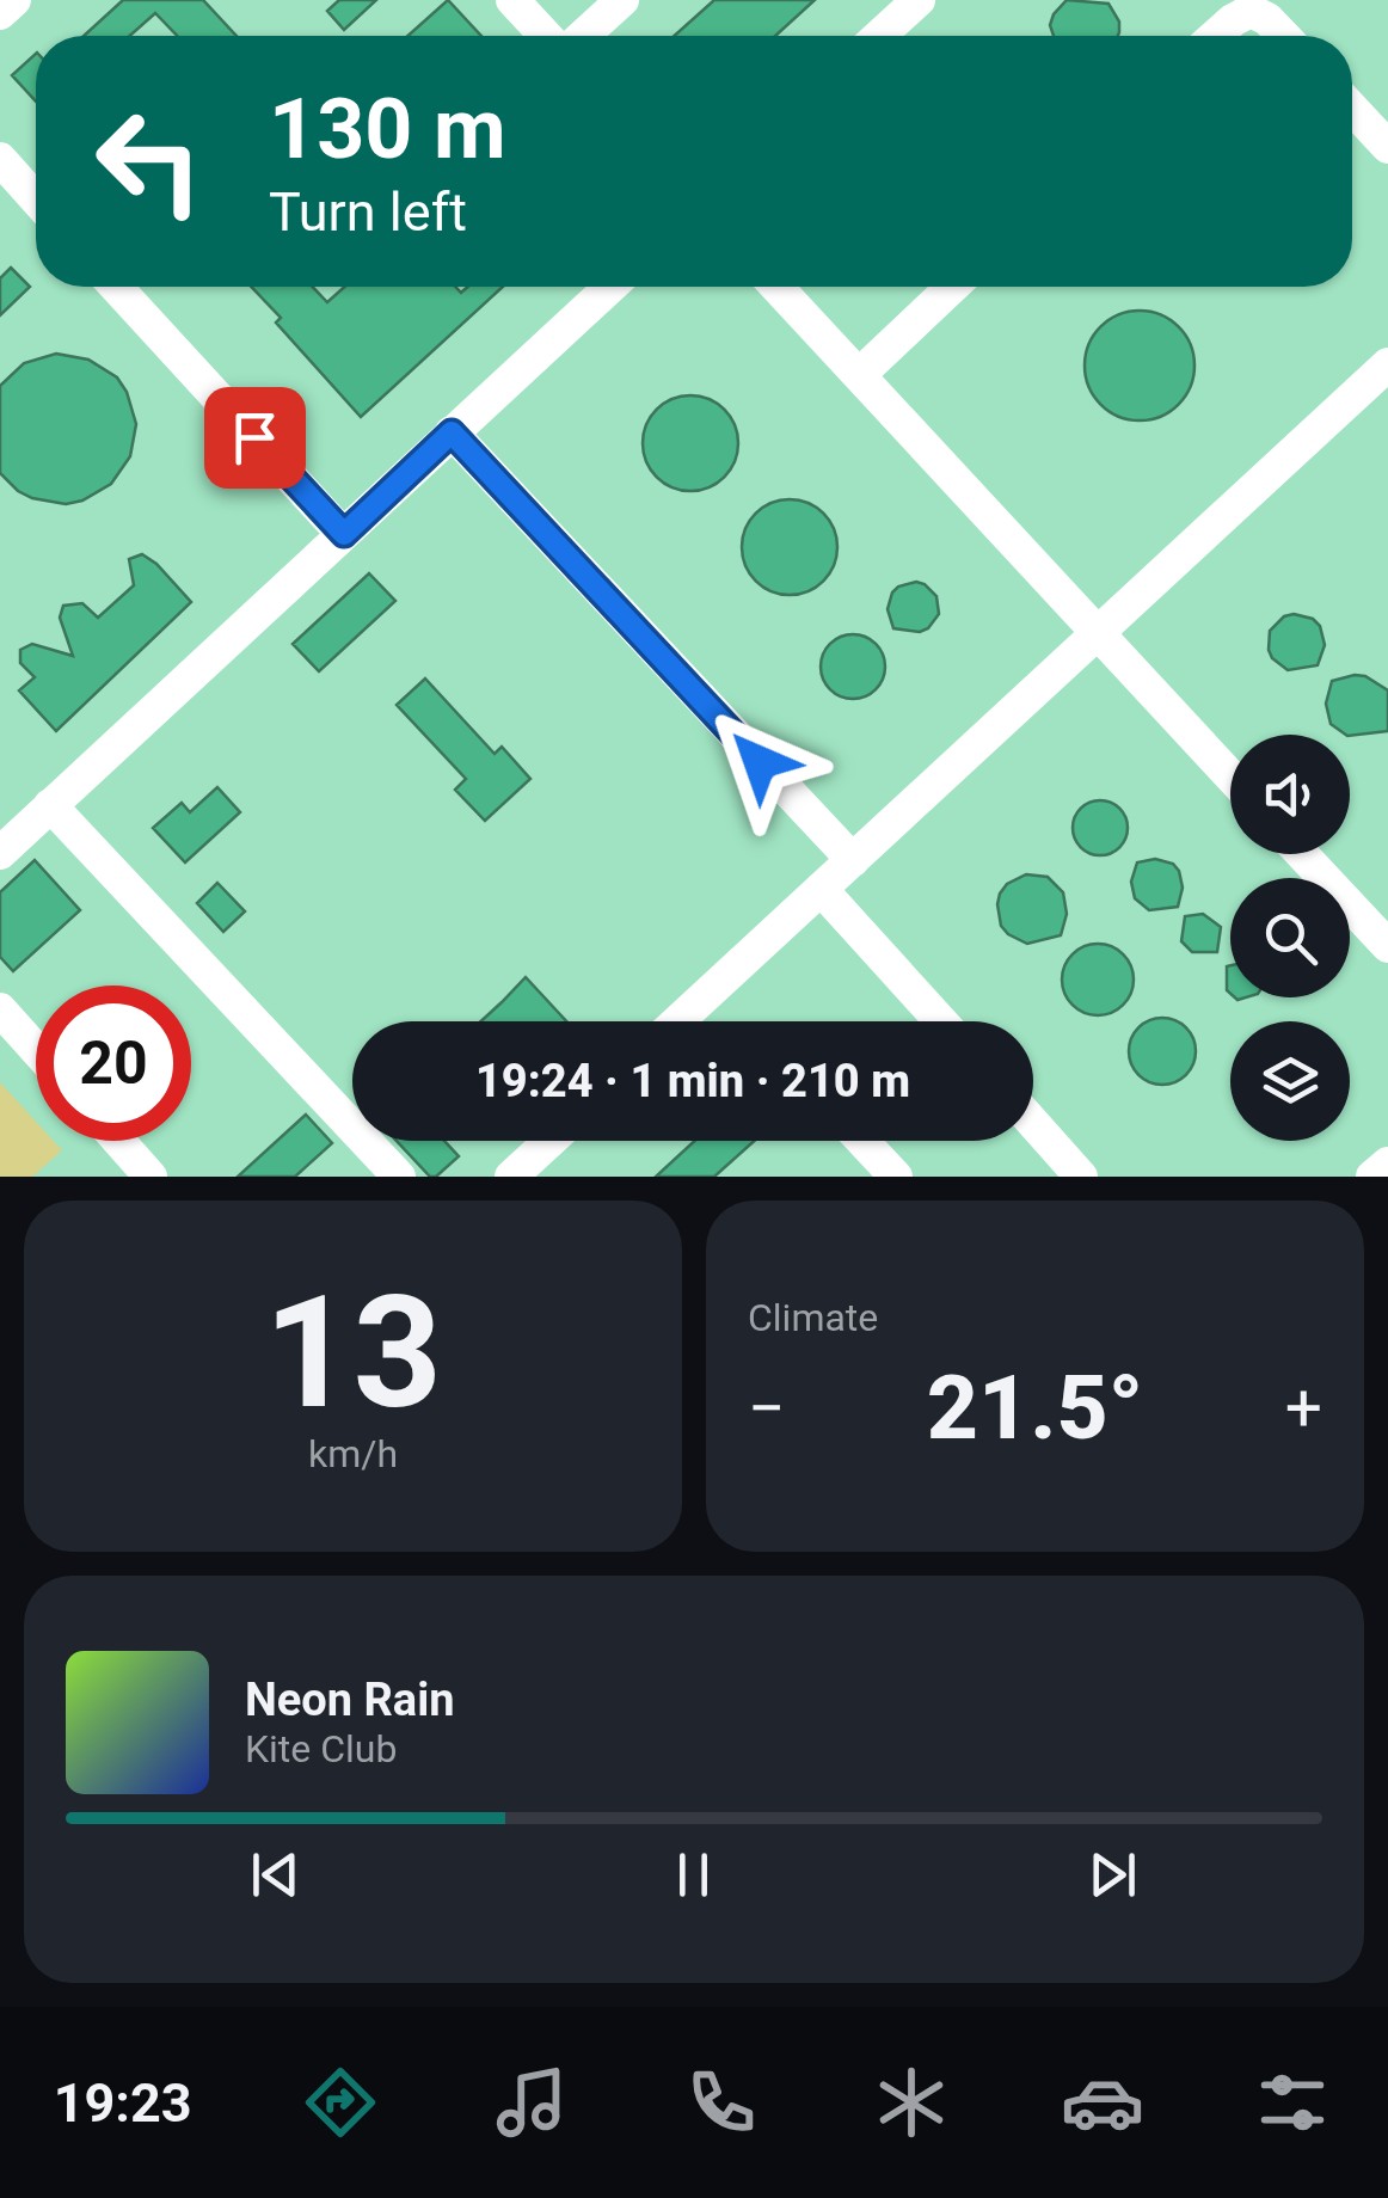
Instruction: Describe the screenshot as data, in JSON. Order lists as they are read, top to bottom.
{
  "page": {
    "turn": ["130 m", "Turn left"],
    "limit": "20",
    "trip": "19:24 · 1 min · 210 m",
    "tile": [
      ["13", "km/h"],
      "Climate"
    ],
    "heat": ["−", "21.5°", "+"],
    "song": ["Neon Rain", "Kite Club"],
    "tabs": "19:23"
  }
}
